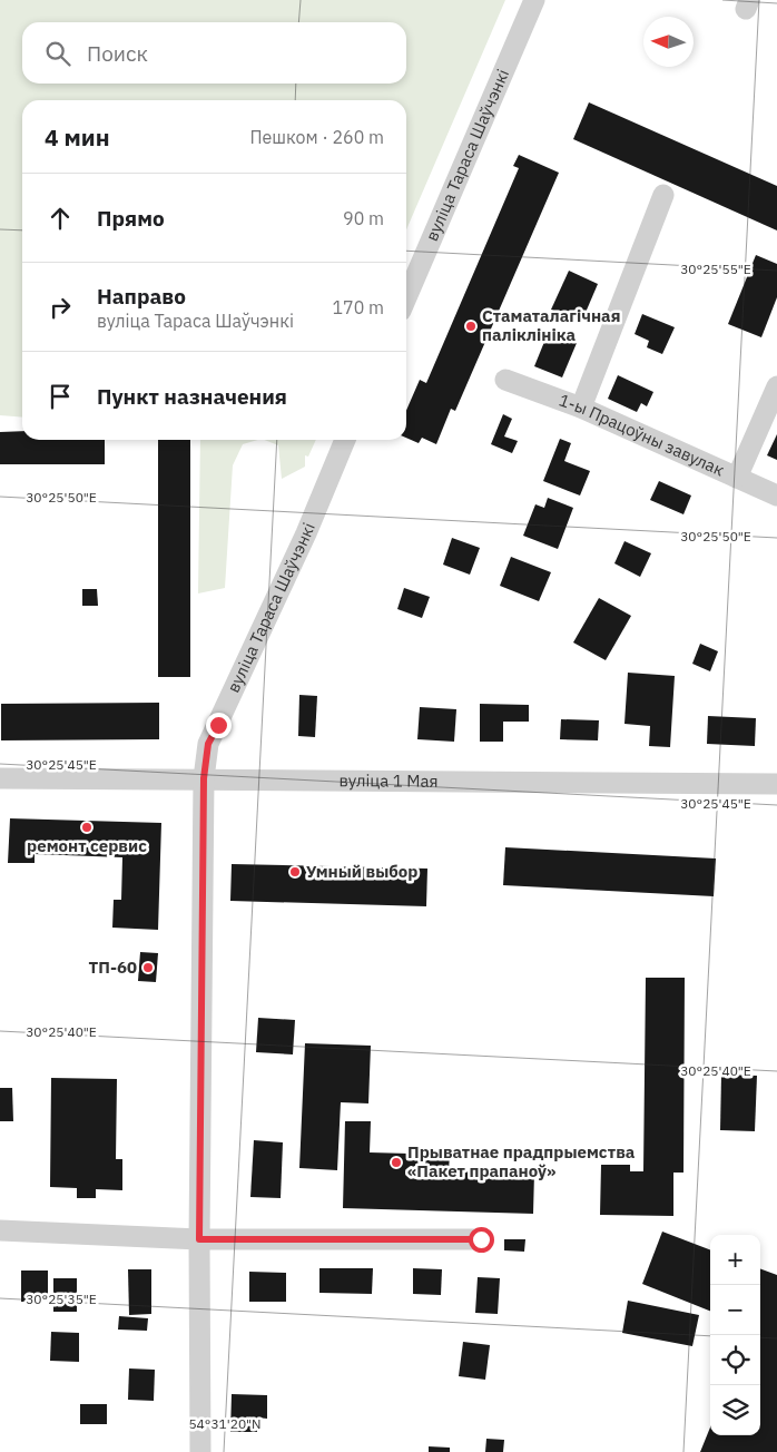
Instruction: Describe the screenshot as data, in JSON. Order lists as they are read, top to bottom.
{
  "streets": {
    "street": ["вуліца Тараса Шаўчэнкі", "1-ы Працоўны завулак", "вуліца 1 Мая"]
  },
  "crossings": [
    ["вуліца Тараса Шаўчэнкі", "вуліца 1 Мая"]
  ],
  "places": [
    "Стаматалагічная паліклініка",
    "ремонт сервис",
    "Умный выбор",
    "ТП-60",
    "Прыватнае прадпрыемства «Пакет прапаноў»"
  ],
  "north": "left",
  "page": {
    "search": "Поиск",
    "heading": ["4 мин", "Пешком · 260 m"],
    "list": [
      ["Прямо", "90 m"],
      ["Направо", "вуліца Тараса Шаўчэнкі", "170 m"],
      "Пункт назначения"
    ],
    "map_buttons": ["+", "−"]
  },
  "coordinates": [
    "30°25'55\"E",
    "30°25'50\"E",
    "30°25'45\"E",
    "30°25'40\"E",
    "30°25'35\"E",
    "54°31'20\"N"
  ]
}
